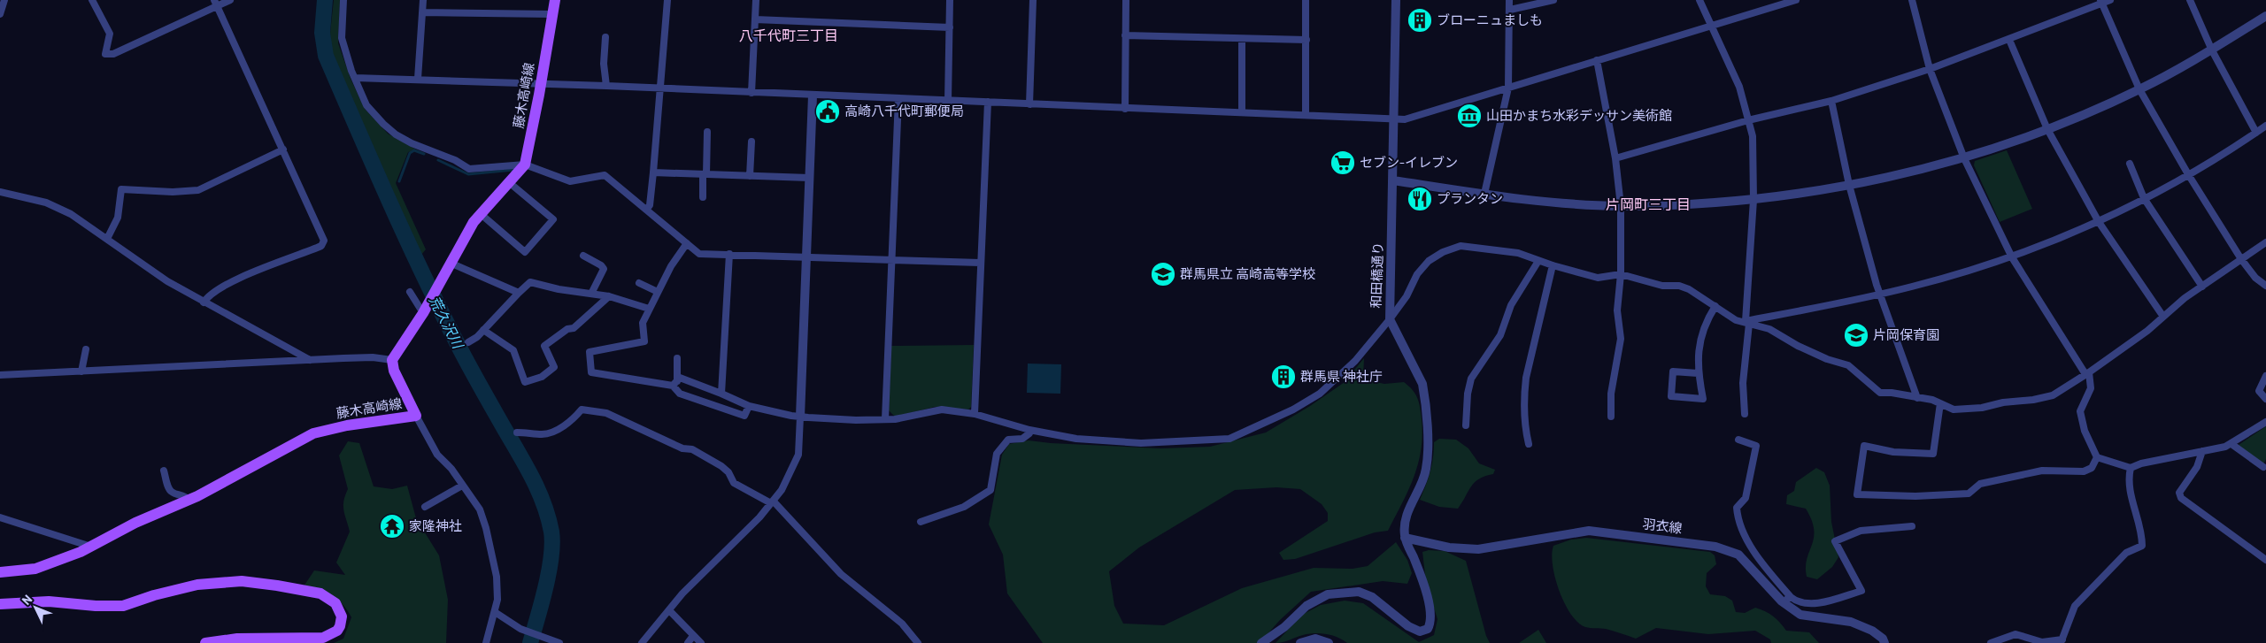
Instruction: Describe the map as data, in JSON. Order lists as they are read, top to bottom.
{
  "streets": {
    "main road": ["藤木高崎線"],
    "street": ["和田橋通り", "羽衣線"]
  },
  "crossings": [
    ["和田橋通り", "羽衣線"]
  ],
  "districts": ["八千代町三丁目", "片岡町三丁目"],
  "water": ["荒久沢川"],
  "places": {
    "building": ["ブローニュましも", "群馬県 神社庁"],
    "public building": ["高崎八千代町郵便局"],
    "museum": ["山田かまち水彩デッサン美術館"],
    "supermarket": ["セブン-イレブン"],
    "restaurant": ["プランタン"],
    "school or university": ["群馬県立 高崎高等学校", "片岡保育園"],
    "temple": ["家隆神社"]
  },
  "north": "top left"
}
